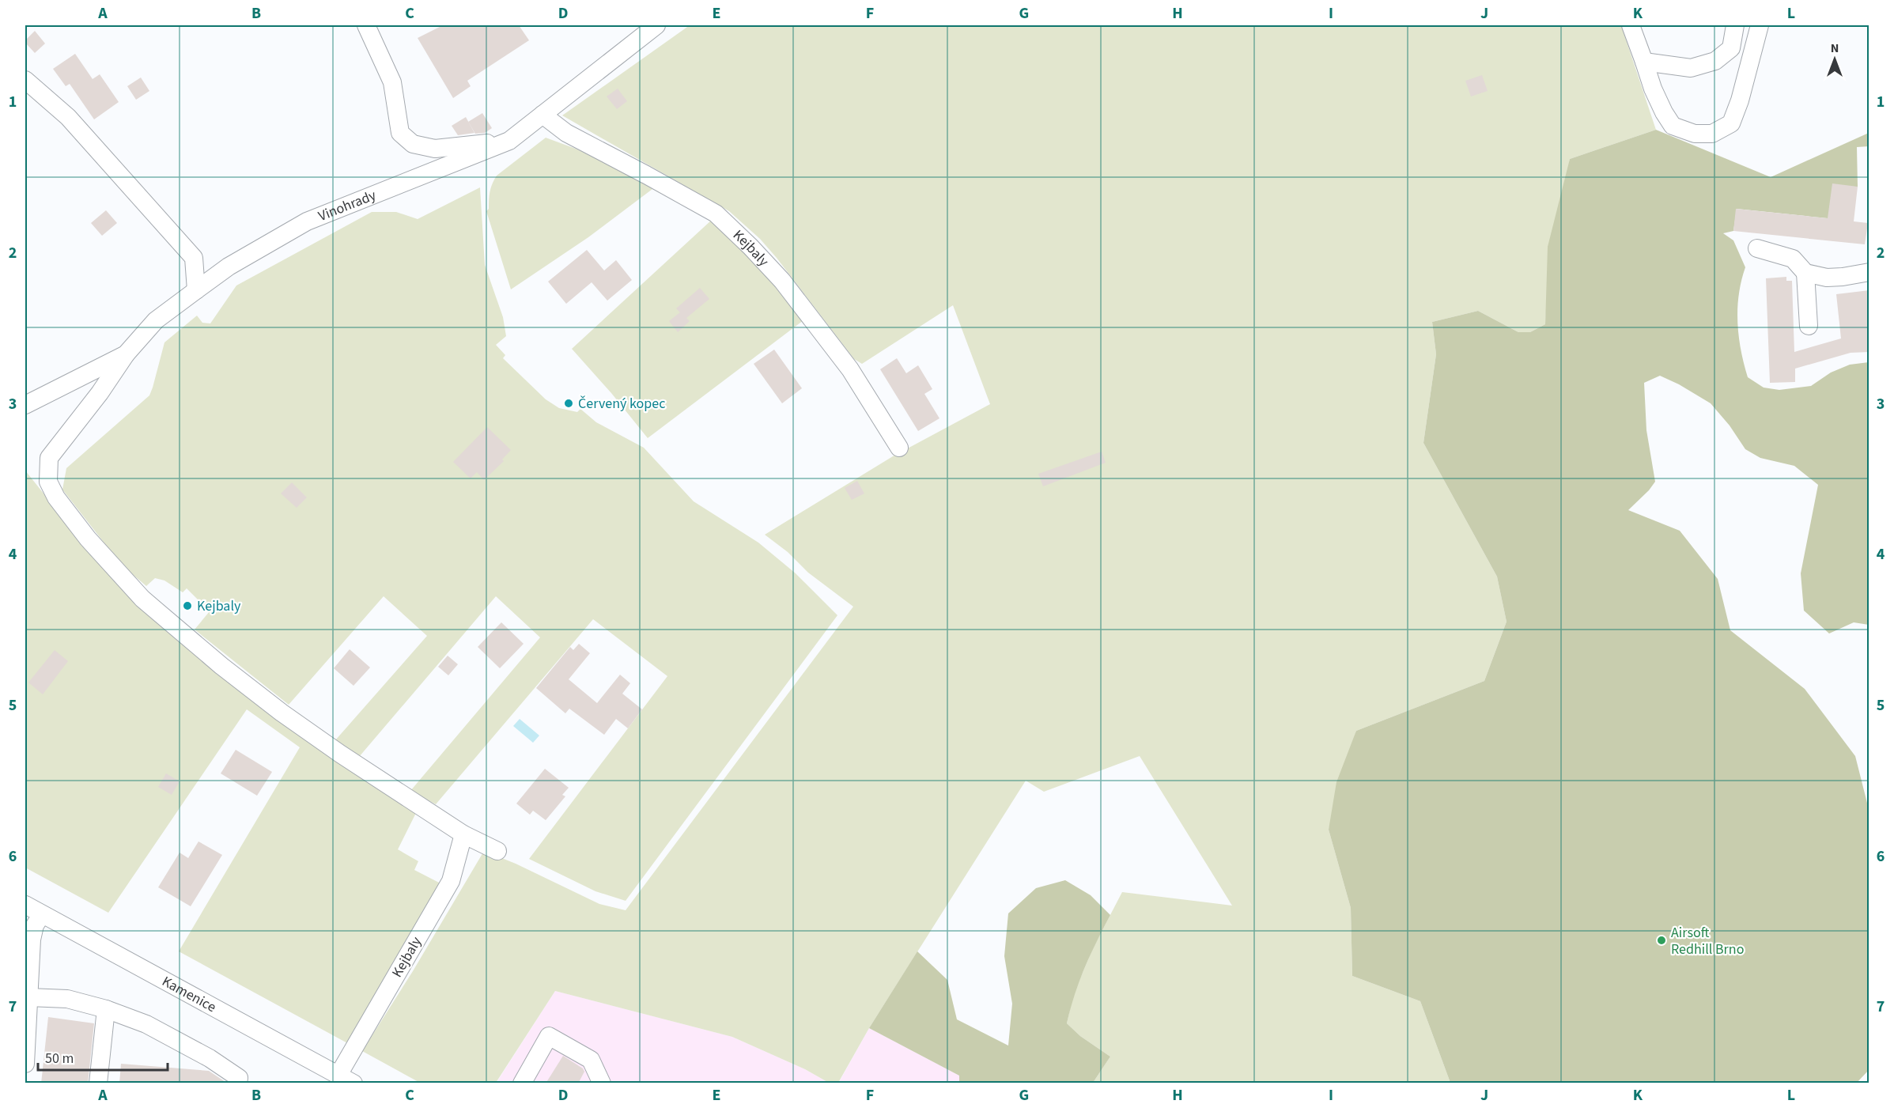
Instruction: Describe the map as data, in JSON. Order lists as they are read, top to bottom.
{
  "streets": {
    "street": ["Vinohrady", "Kejbaly", "Kamenice"]
  },
  "crossings": [
    ["Vinohrady", "Kejbaly"],
    ["Kejbaly", "Kamenice"]
  ],
  "places": ["Červený kopec", "Kejbaly", "Airsoft Redhill Brno"],
  "scale_bar": "50 m",
  "north": "top",
  "grid": {
    "columns": [
      "A",
      "B",
      "C",
      "D",
      "E",
      "F",
      "G",
      "H",
      "I",
      "J",
      "K",
      "L"
    ],
    "rows": [
      "1",
      "2",
      "3",
      "4",
      "5",
      "6",
      "7"
    ]
  }
}
